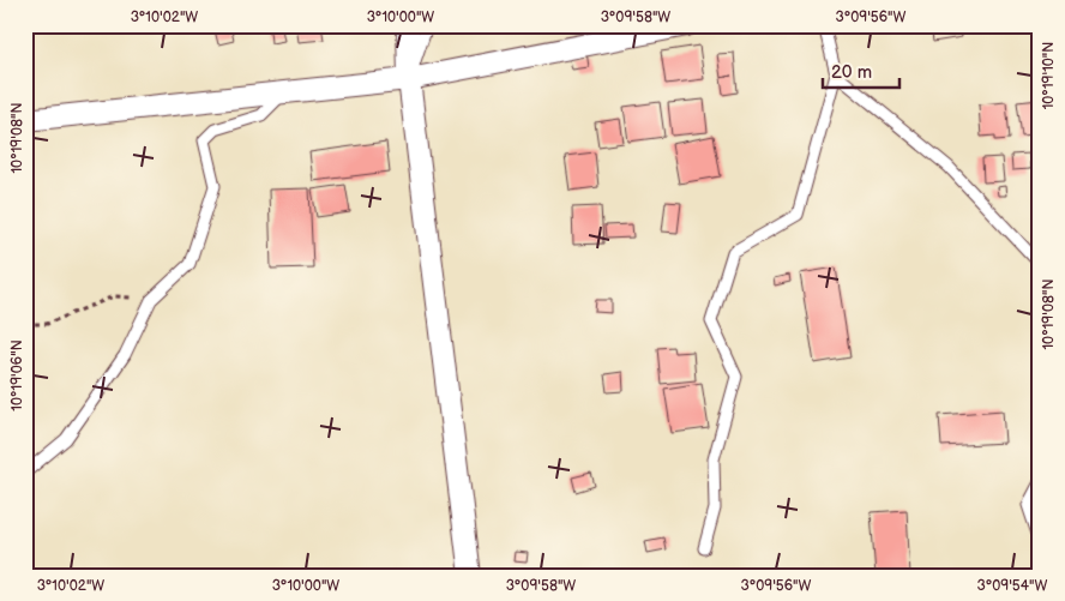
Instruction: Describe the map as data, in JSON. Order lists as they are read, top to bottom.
{
  "scale_bar": "20 m",
  "coordinates": [
    "3°10'02\"W",
    "3°10'00\"W",
    "3°09'58\"W",
    "3°09'56\"W",
    "10°19'10\"N",
    "10°19'08\"N",
    "10°19'06\"N",
    "3°09'54\"W"
  ]
}
